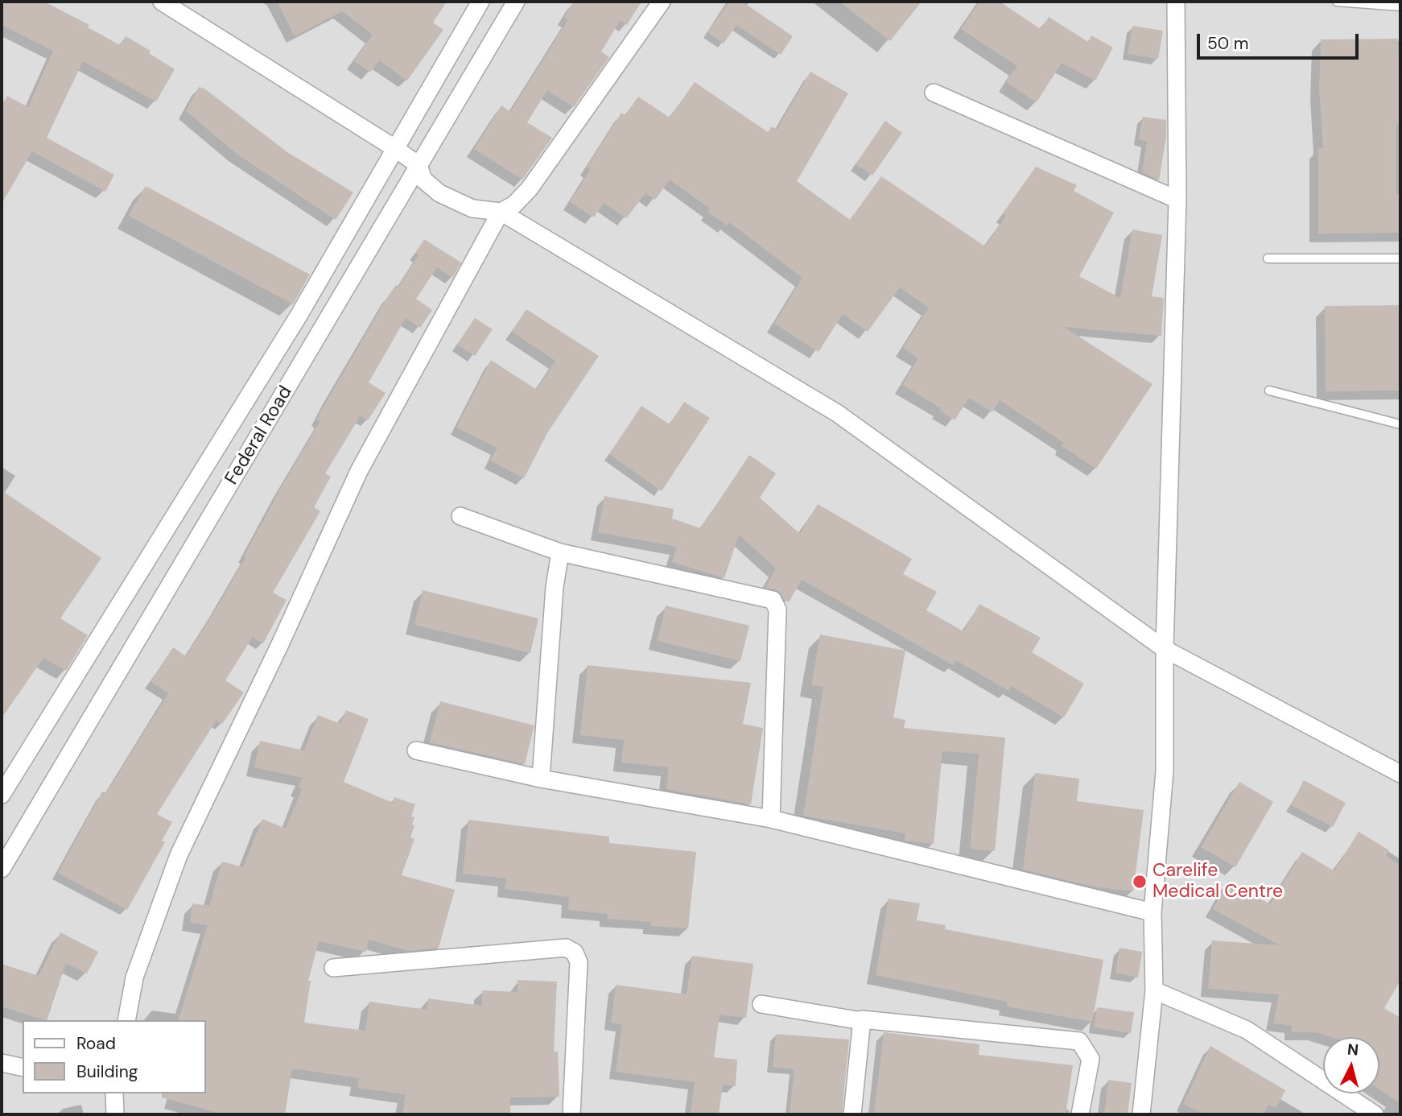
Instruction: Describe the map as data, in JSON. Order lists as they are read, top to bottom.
{
  "streets": {
    "street": ["Federal Road"]
  },
  "places": ["Carelife Medical Centre"],
  "legend": ["Road", "Building"],
  "scale_bar": "50 m",
  "north": "top"
}
